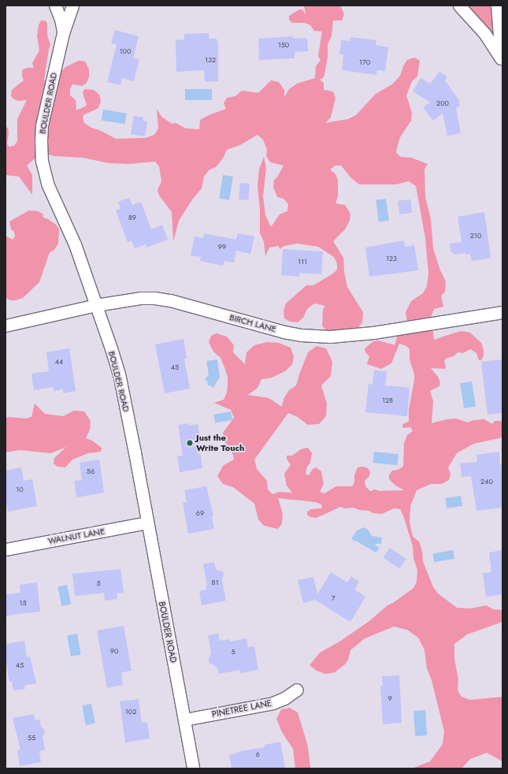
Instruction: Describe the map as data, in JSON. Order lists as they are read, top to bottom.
{
  "streets": {
    "street": [
      "BOULDER ROAD",
      "BIRCH LANE",
      "WALNUT LANE",
      "PINETREE LANE"
    ]
  },
  "crossings": [
    ["BOULDER ROAD", "BIRCH LANE"],
    ["BOULDER ROAD", "WALNUT LANE"],
    ["BOULDER ROAD", "PINETREE LANE"]
  ],
  "places": ["Just the Write Touch"],
  "house_numbers": [
    "150",
    "100",
    "132",
    "170",
    "200",
    "89",
    "210",
    "99",
    "123",
    "111",
    "44",
    "45",
    "128",
    "56",
    "240",
    "10",
    "69",
    "81",
    "5",
    "7",
    "15",
    "90",
    "5",
    "45",
    "9",
    "102",
    "55",
    "6"
  ]
}
